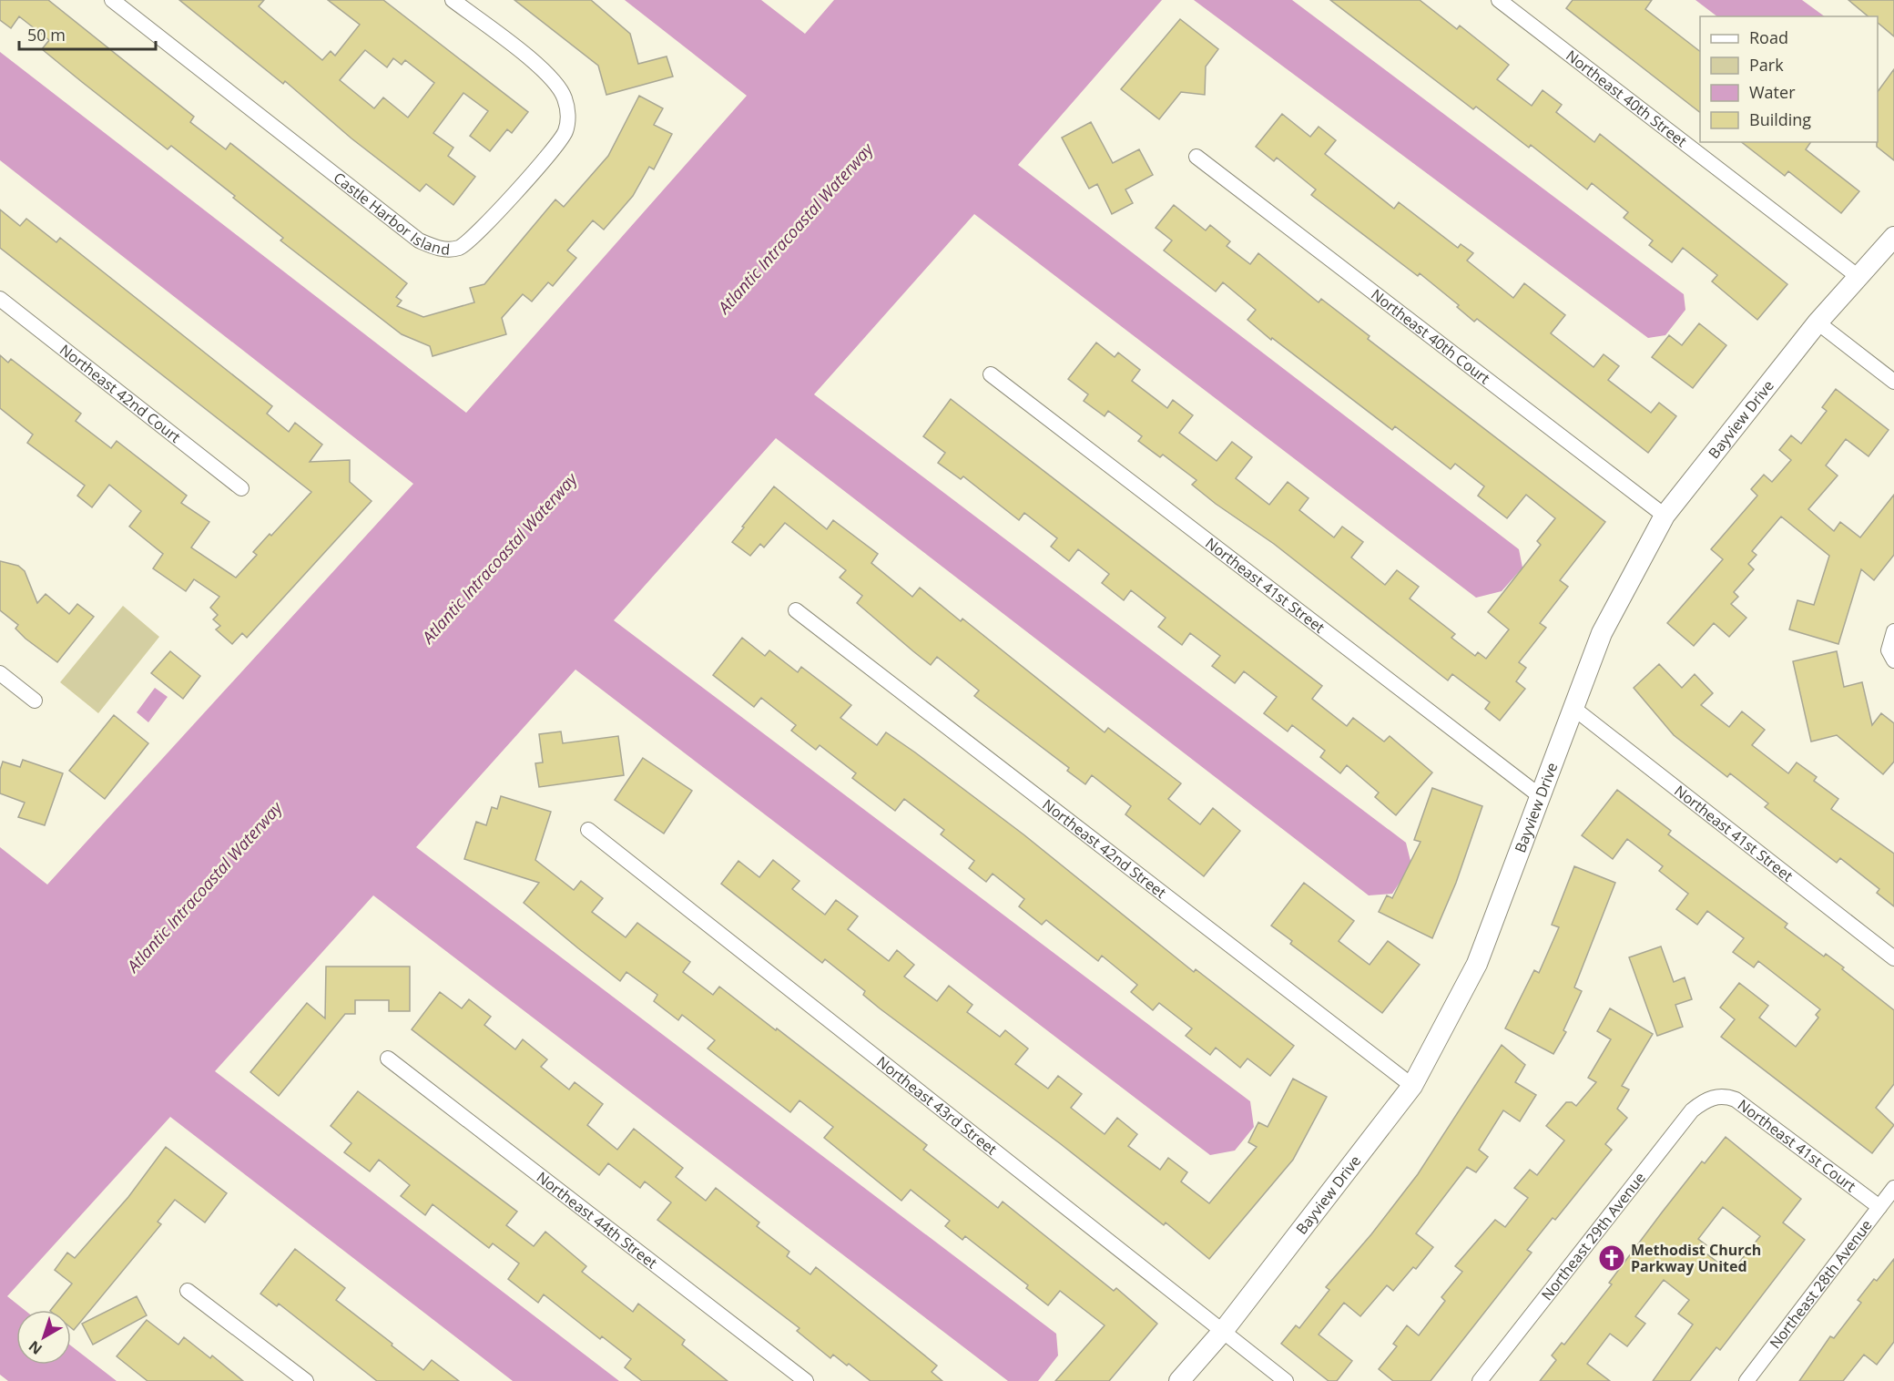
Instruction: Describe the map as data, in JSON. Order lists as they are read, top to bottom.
{
  "streets": {
    "street": [
      "Northeast 40th Street",
      "Castle Harbor Island",
      "Northeast 40th Court",
      "Northeast 42nd Court",
      "Bayview Drive",
      "Northeast 41st Street",
      "Northeast 42nd Street",
      "Northeast 43rd Street",
      "Northeast 41st Court",
      "Northeast 44th Street",
      "Northeast 29th Avenue",
      "Northeast 28th Avenue"
    ]
  },
  "crossings": [
    ["Northeast 40th Street", "Bayview Drive"],
    ["Northeast 40th Court", "Bayview Drive"],
    ["Bayview Drive", "Northeast 41st Street"],
    ["Bayview Drive", "Northeast 42nd Street"],
    ["Bayview Drive", "Northeast 43rd Street"],
    ["Northeast 41st Court", "Northeast 29th Avenue"],
    ["Northeast 41st Court", "Northeast 28th Avenue"]
  ],
  "water": ["Atlantic Intracoastal Waterway"],
  "places": {
    "church": ["Methodist Church Parkway United"]
  },
  "legend": [
    "Road",
    "Park",
    "Water",
    "Building"
  ],
  "scale_bar": "50 m",
  "north": "bottom left"
}
